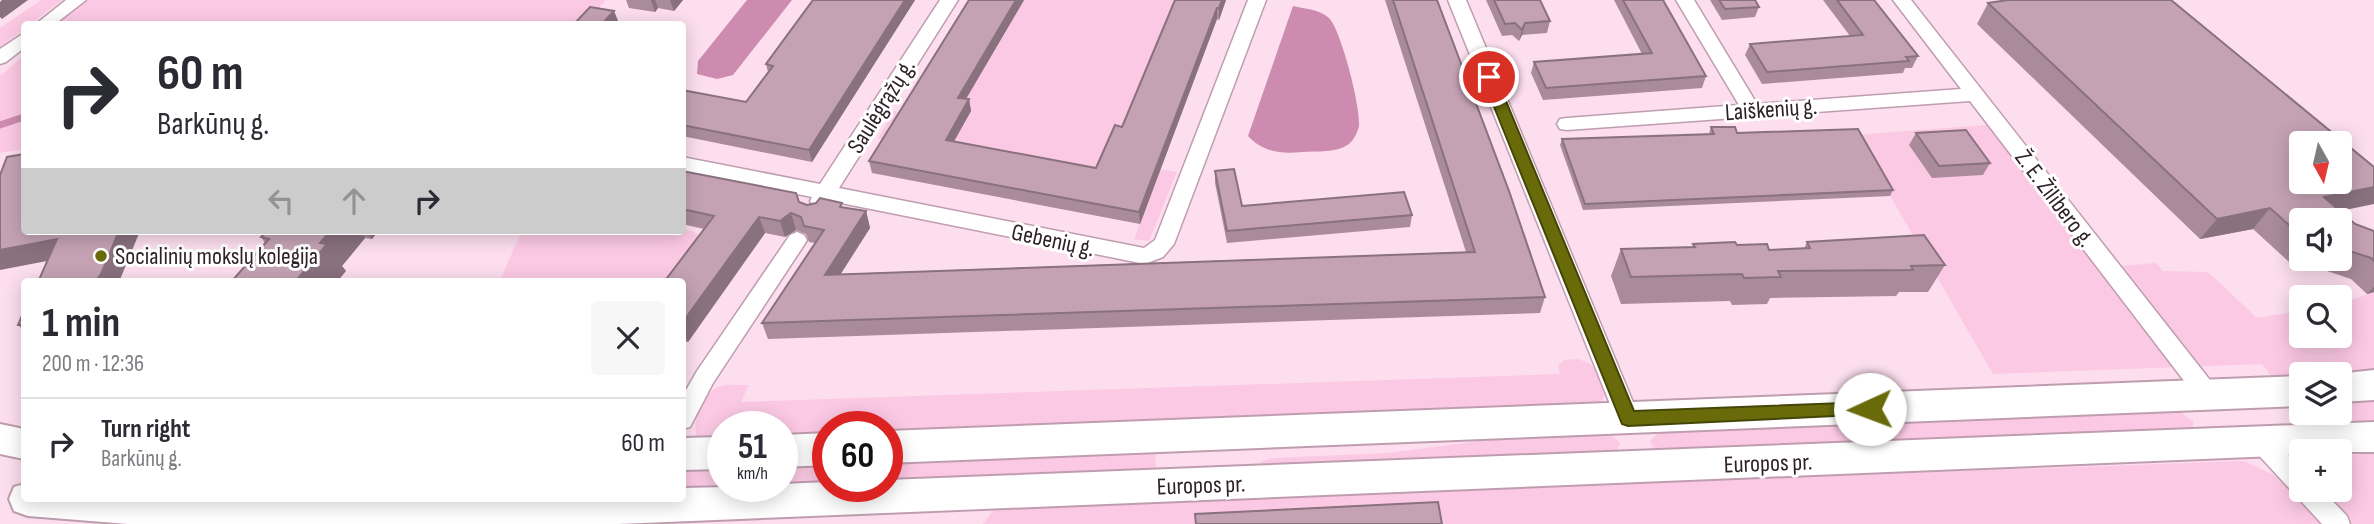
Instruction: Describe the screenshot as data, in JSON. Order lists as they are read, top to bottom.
{
  "streets": {
    "main road": ["Europos pr."],
    "street": [
      "Saulėgrąžų g.",
      "Laiškenių g.",
      "Ž. E. Žilibero g.",
      "Gebenių g."
    ]
  },
  "crossings": [
    ["Saulėgrąžų g.", "Gebenių g."],
    ["Laiškenių g.", "Ž. E. Žilibero g."],
    ["Ž. E. Žilibero g.", "Europos pr."]
  ],
  "places": ["Socialinių mokslų kolegija"],
  "north": "bottom",
  "page": {
    "turn": ["60 m", "Barkūnų g."],
    "map_buttons": "+",
    "heading": ["1 min", "200 m · 12:36"],
    "list": [
      {
        "name": "Turn right",
        "note": "Barkūnų g.",
        "value": "60 m"
      }
    ],
    "speed": "51 km/h",
    "limit": "60"
  }
}
